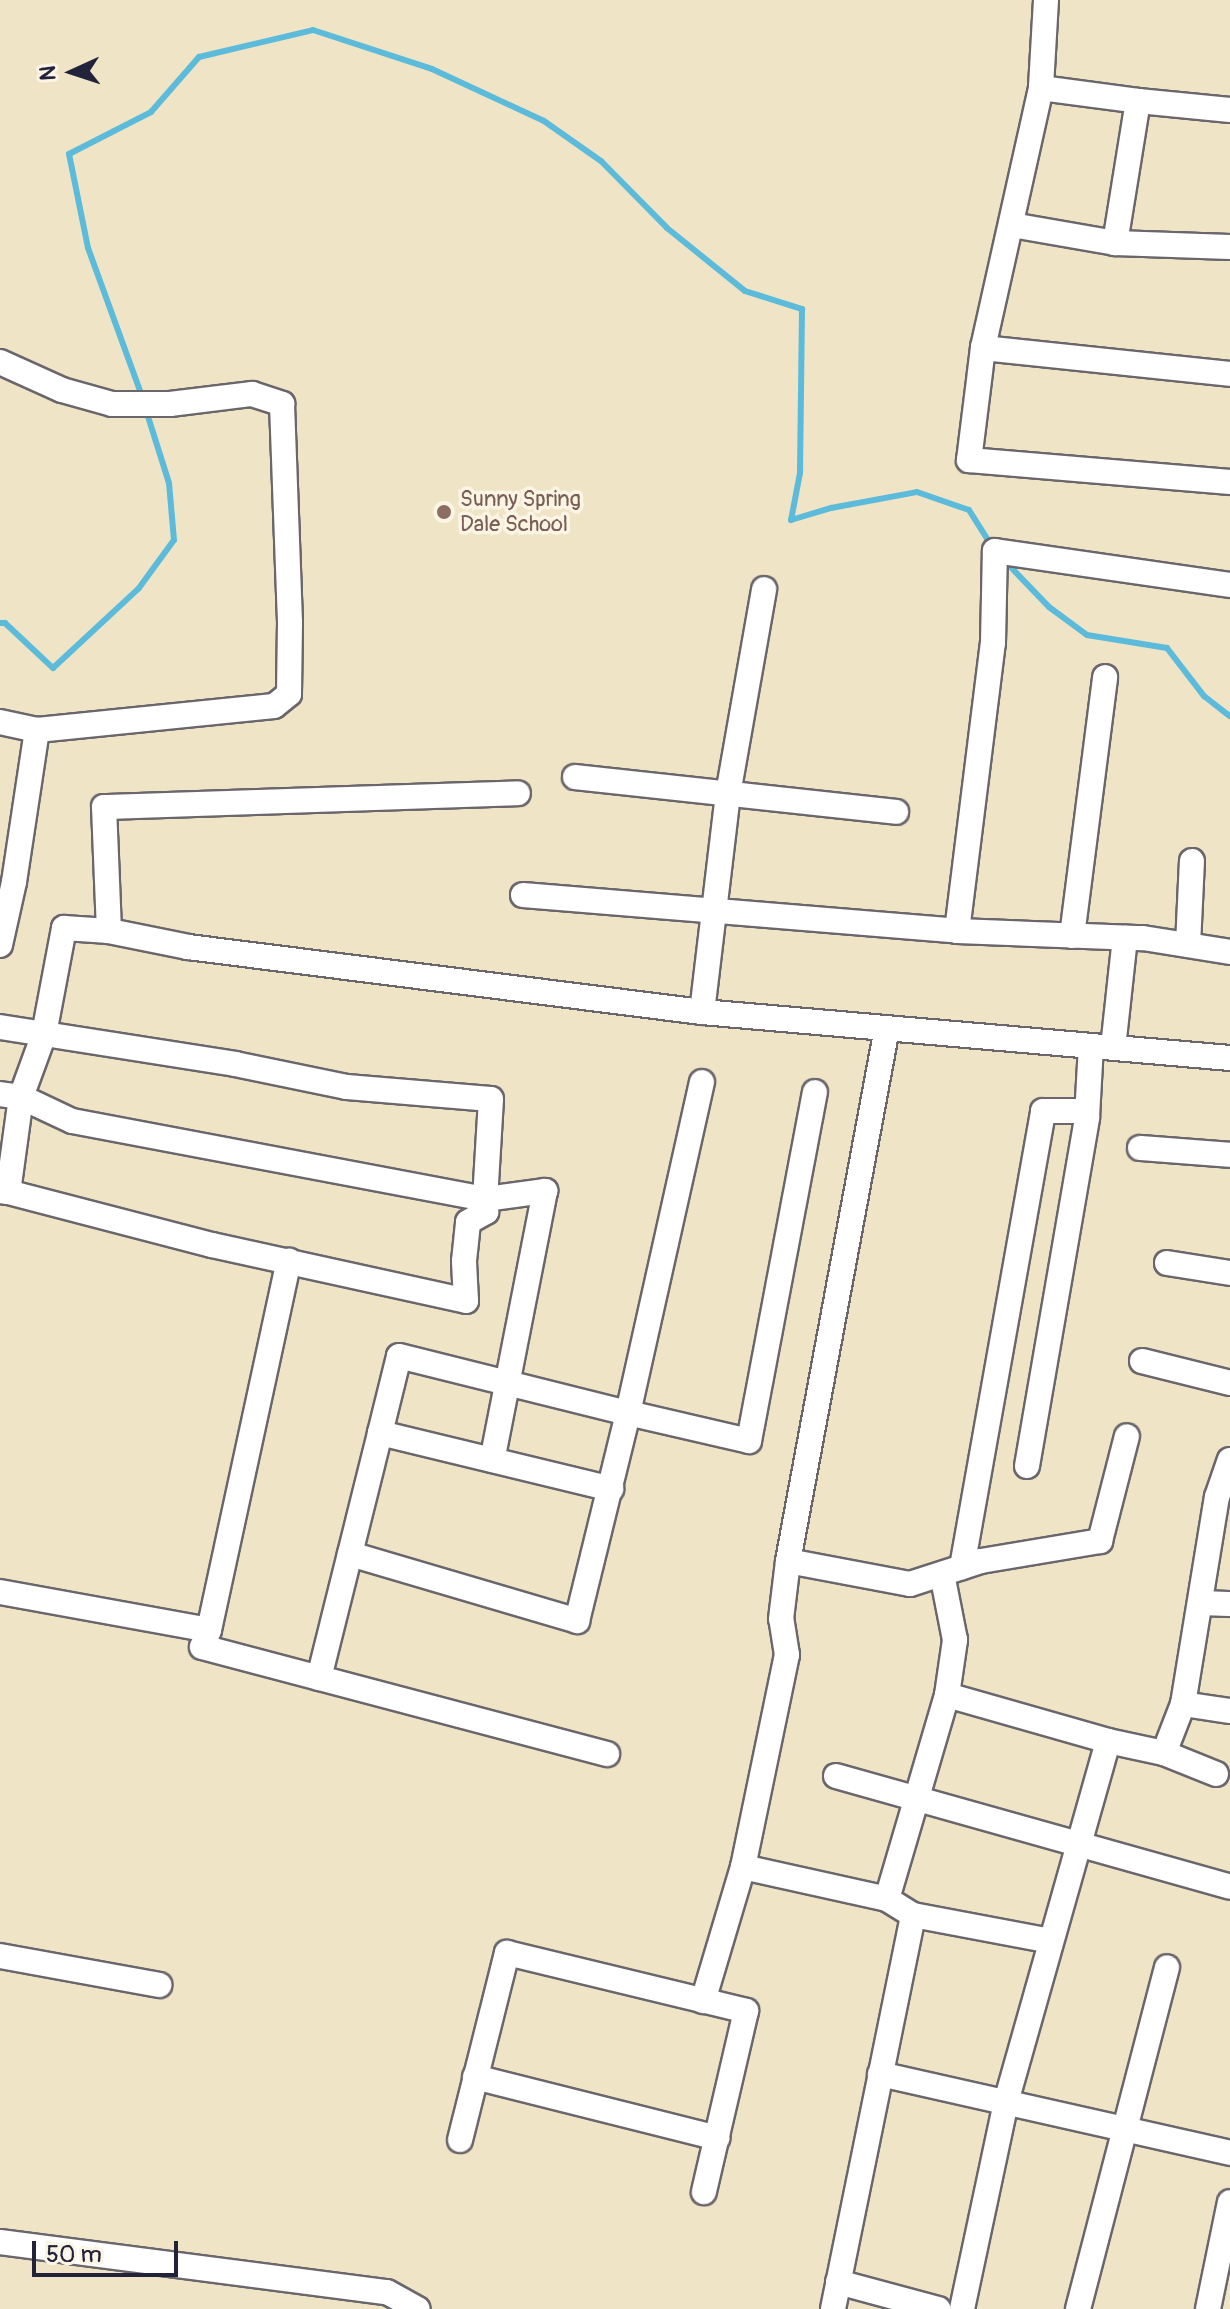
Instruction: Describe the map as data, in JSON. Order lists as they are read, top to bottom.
{
  "places": ["Sunny Spring Dale School"],
  "scale_bar": "50 m",
  "north": "left"
}
